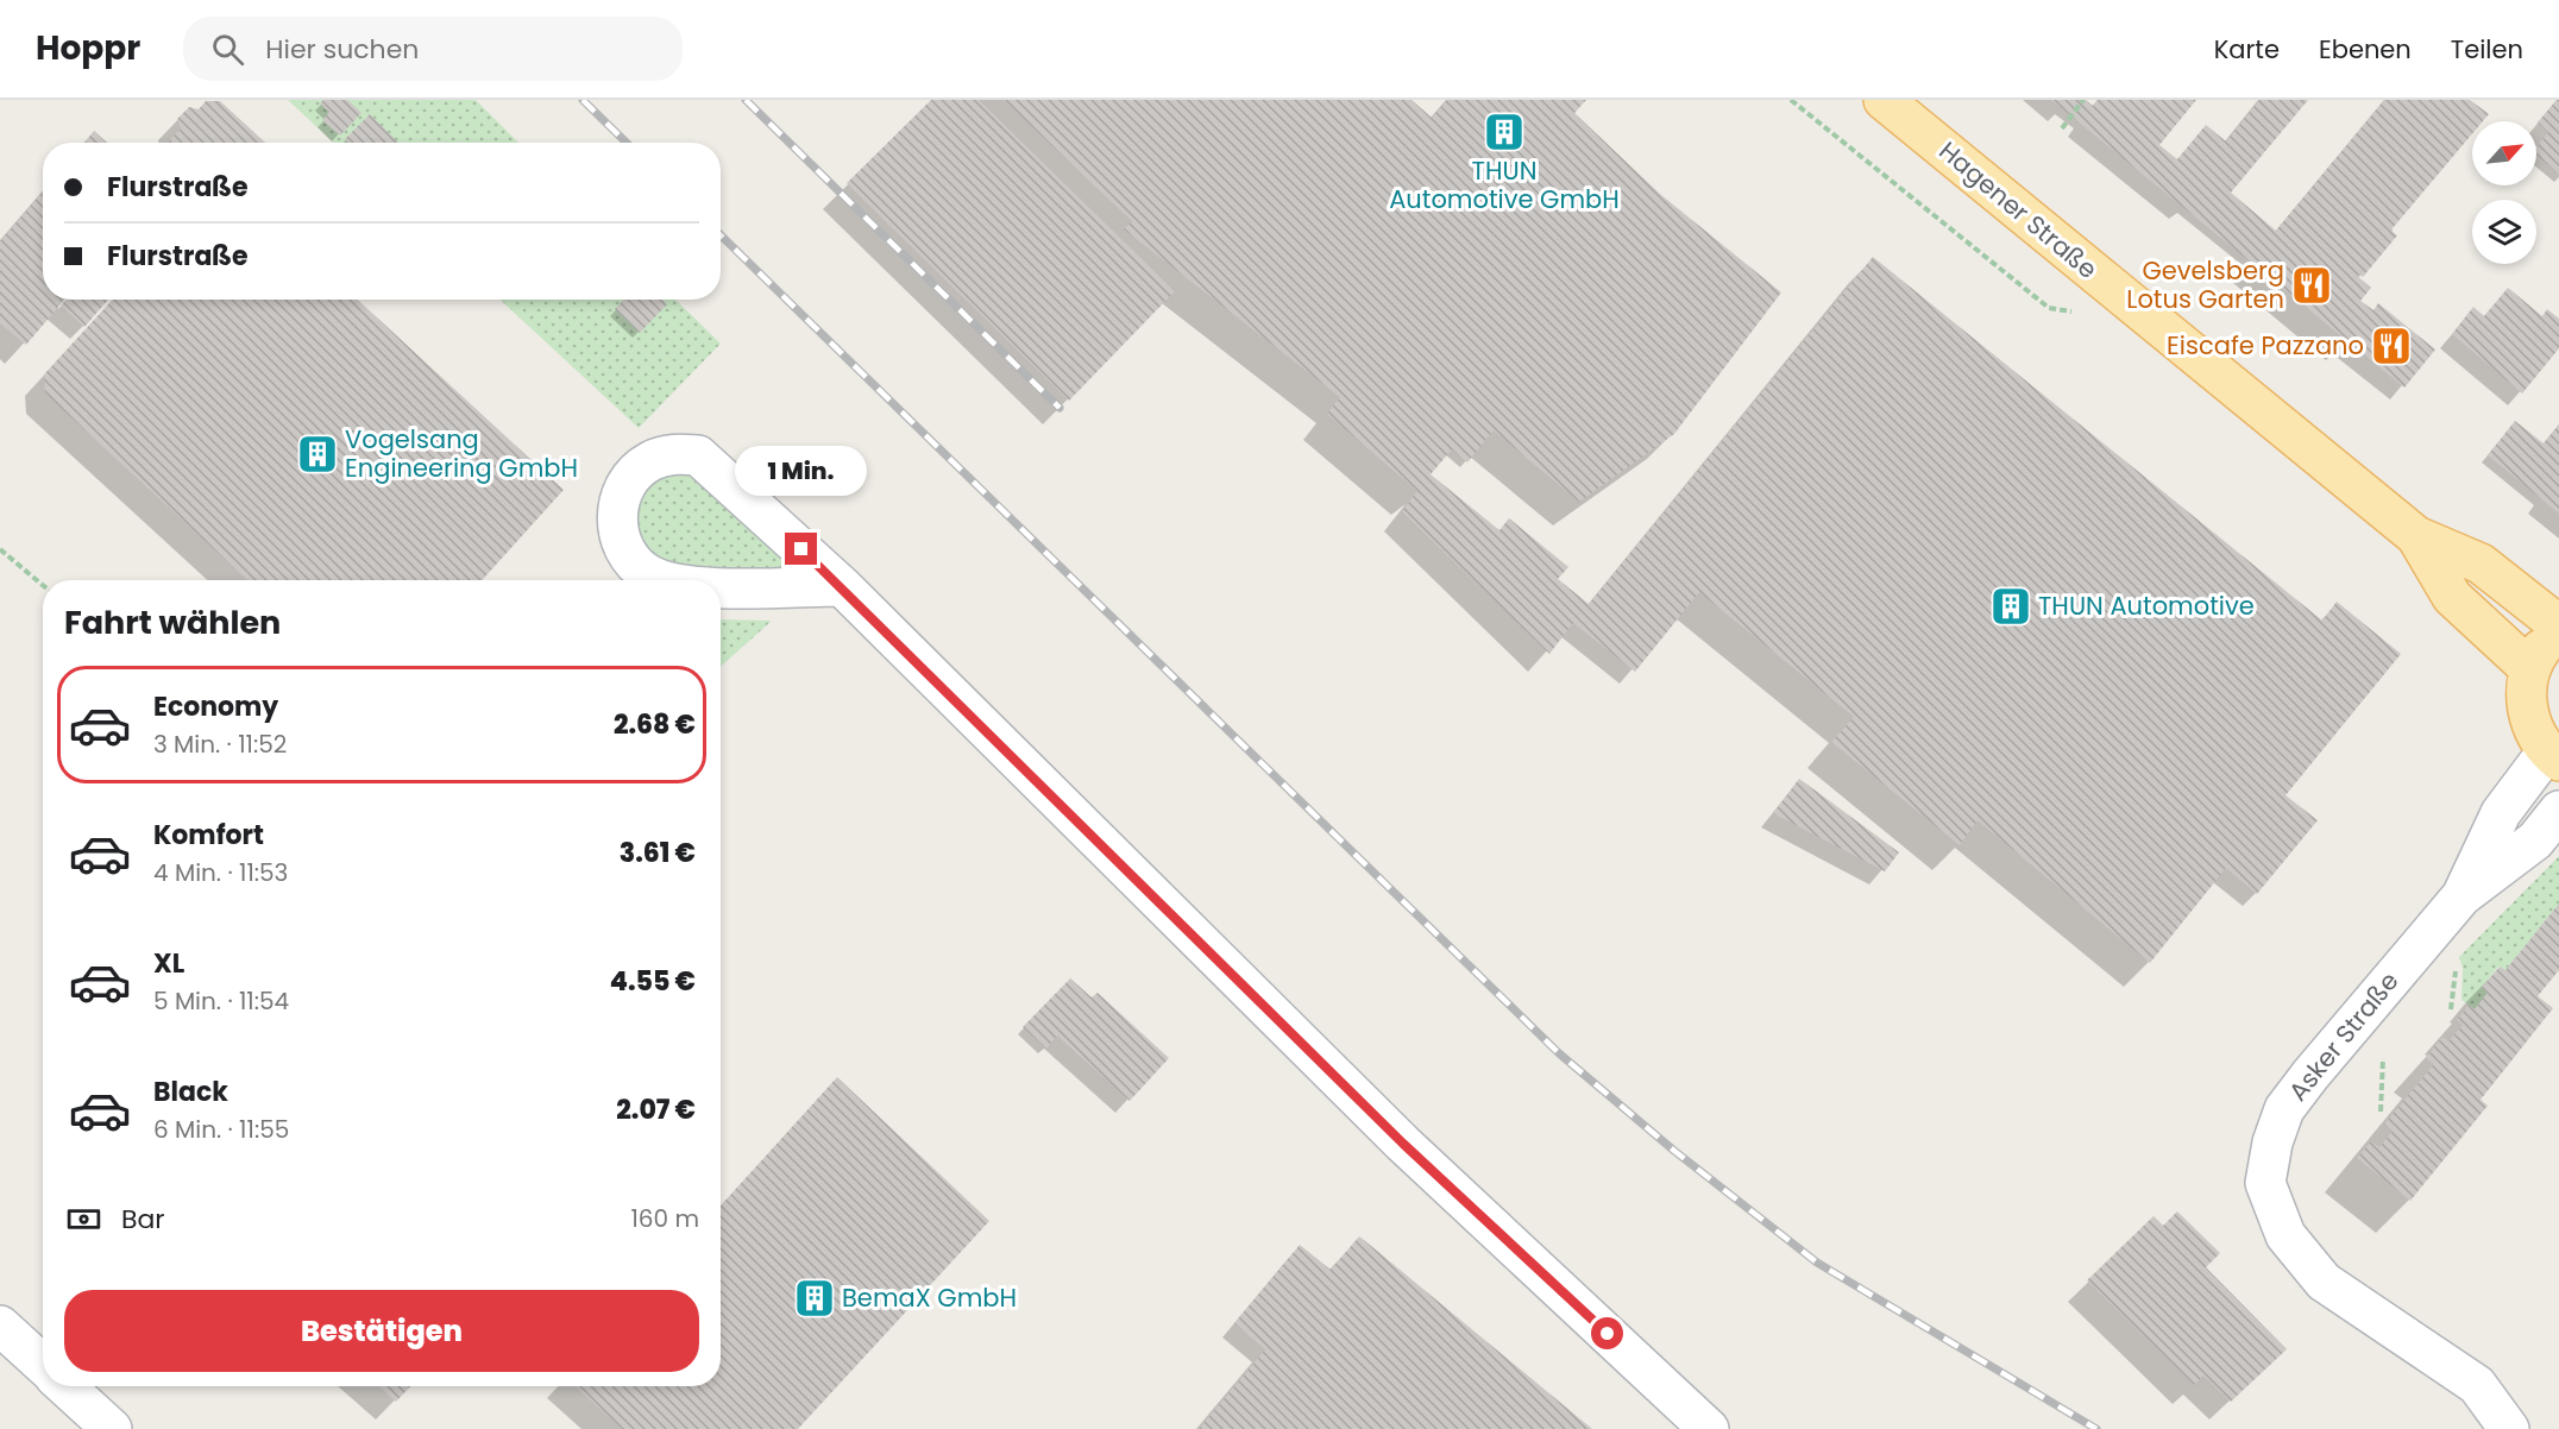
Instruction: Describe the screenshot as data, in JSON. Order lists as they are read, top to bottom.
{
  "streets": {
    "main road": ["Hagener Straße"],
    "street": ["Asker Straße"]
  },
  "crossings": [
    ["Hagener Straße", "Asker Straße"]
  ],
  "places": {
    "building": [
      "THUN Automotive GmbH",
      "Vogelsang Engineering GmbH",
      "THUN Automotive",
      "BemaX GmbH"
    ],
    "restaurant": ["Gevelsberg Lotus Garten", "Eiscafe Pazzano"]
  },
  "north": "top right",
  "page": {
    "header": "Hoppr",
    "search": "Hier suchen",
    "nav": ["Karte", "Ebenen", "Teilen"],
    "banner": ["Flurstraße", "Flurstraße"],
    "bubble": "1 Min.",
    "heading": "Fahrt wählen",
    "list": [
      {
        "name": "Economy",
        "note": "3 Min. · 11:52",
        "value": "2.68 €"
      },
      {
        "name": "Komfort",
        "note": "4 Min. · 11:53",
        "value": "3.61 €"
      },
      {
        "name": "XL",
        "note": "5 Min. · 11:54",
        "value": "4.55 €"
      },
      {
        "name": "Black",
        "note": "6 Min. · 11:55",
        "value": "2.07 €"
      }
    ],
    "pay": ["Bar", "160 m"],
    "buttons": "Bestätigen"
  }
}
